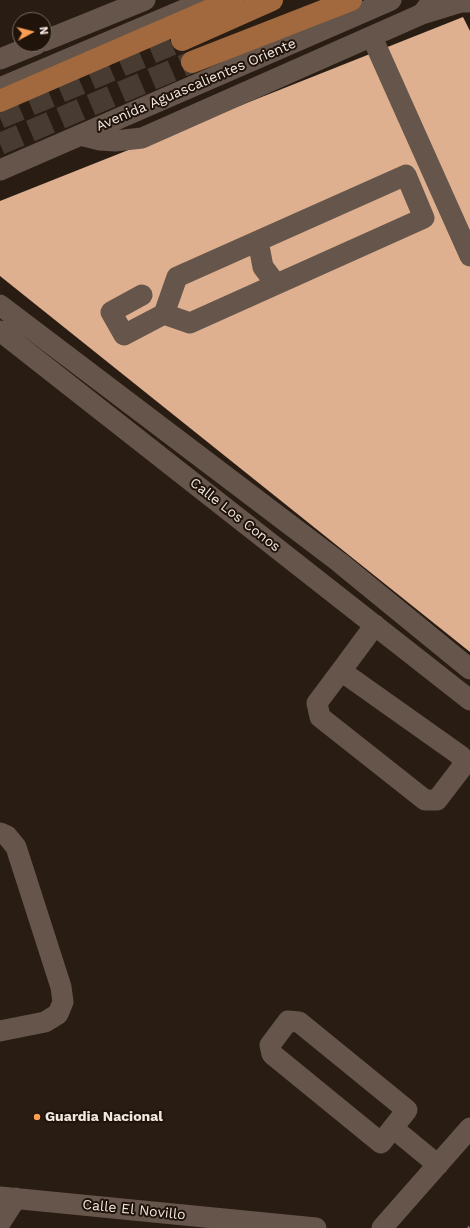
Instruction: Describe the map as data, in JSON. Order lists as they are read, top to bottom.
{
  "streets": {
    "main road": ["Avenida Aguascalientes Oriente"],
    "street": ["Calle Los Conos", "Calle El Novillo"]
  },
  "places": ["Guardia Nacional"],
  "north": "right"
}
